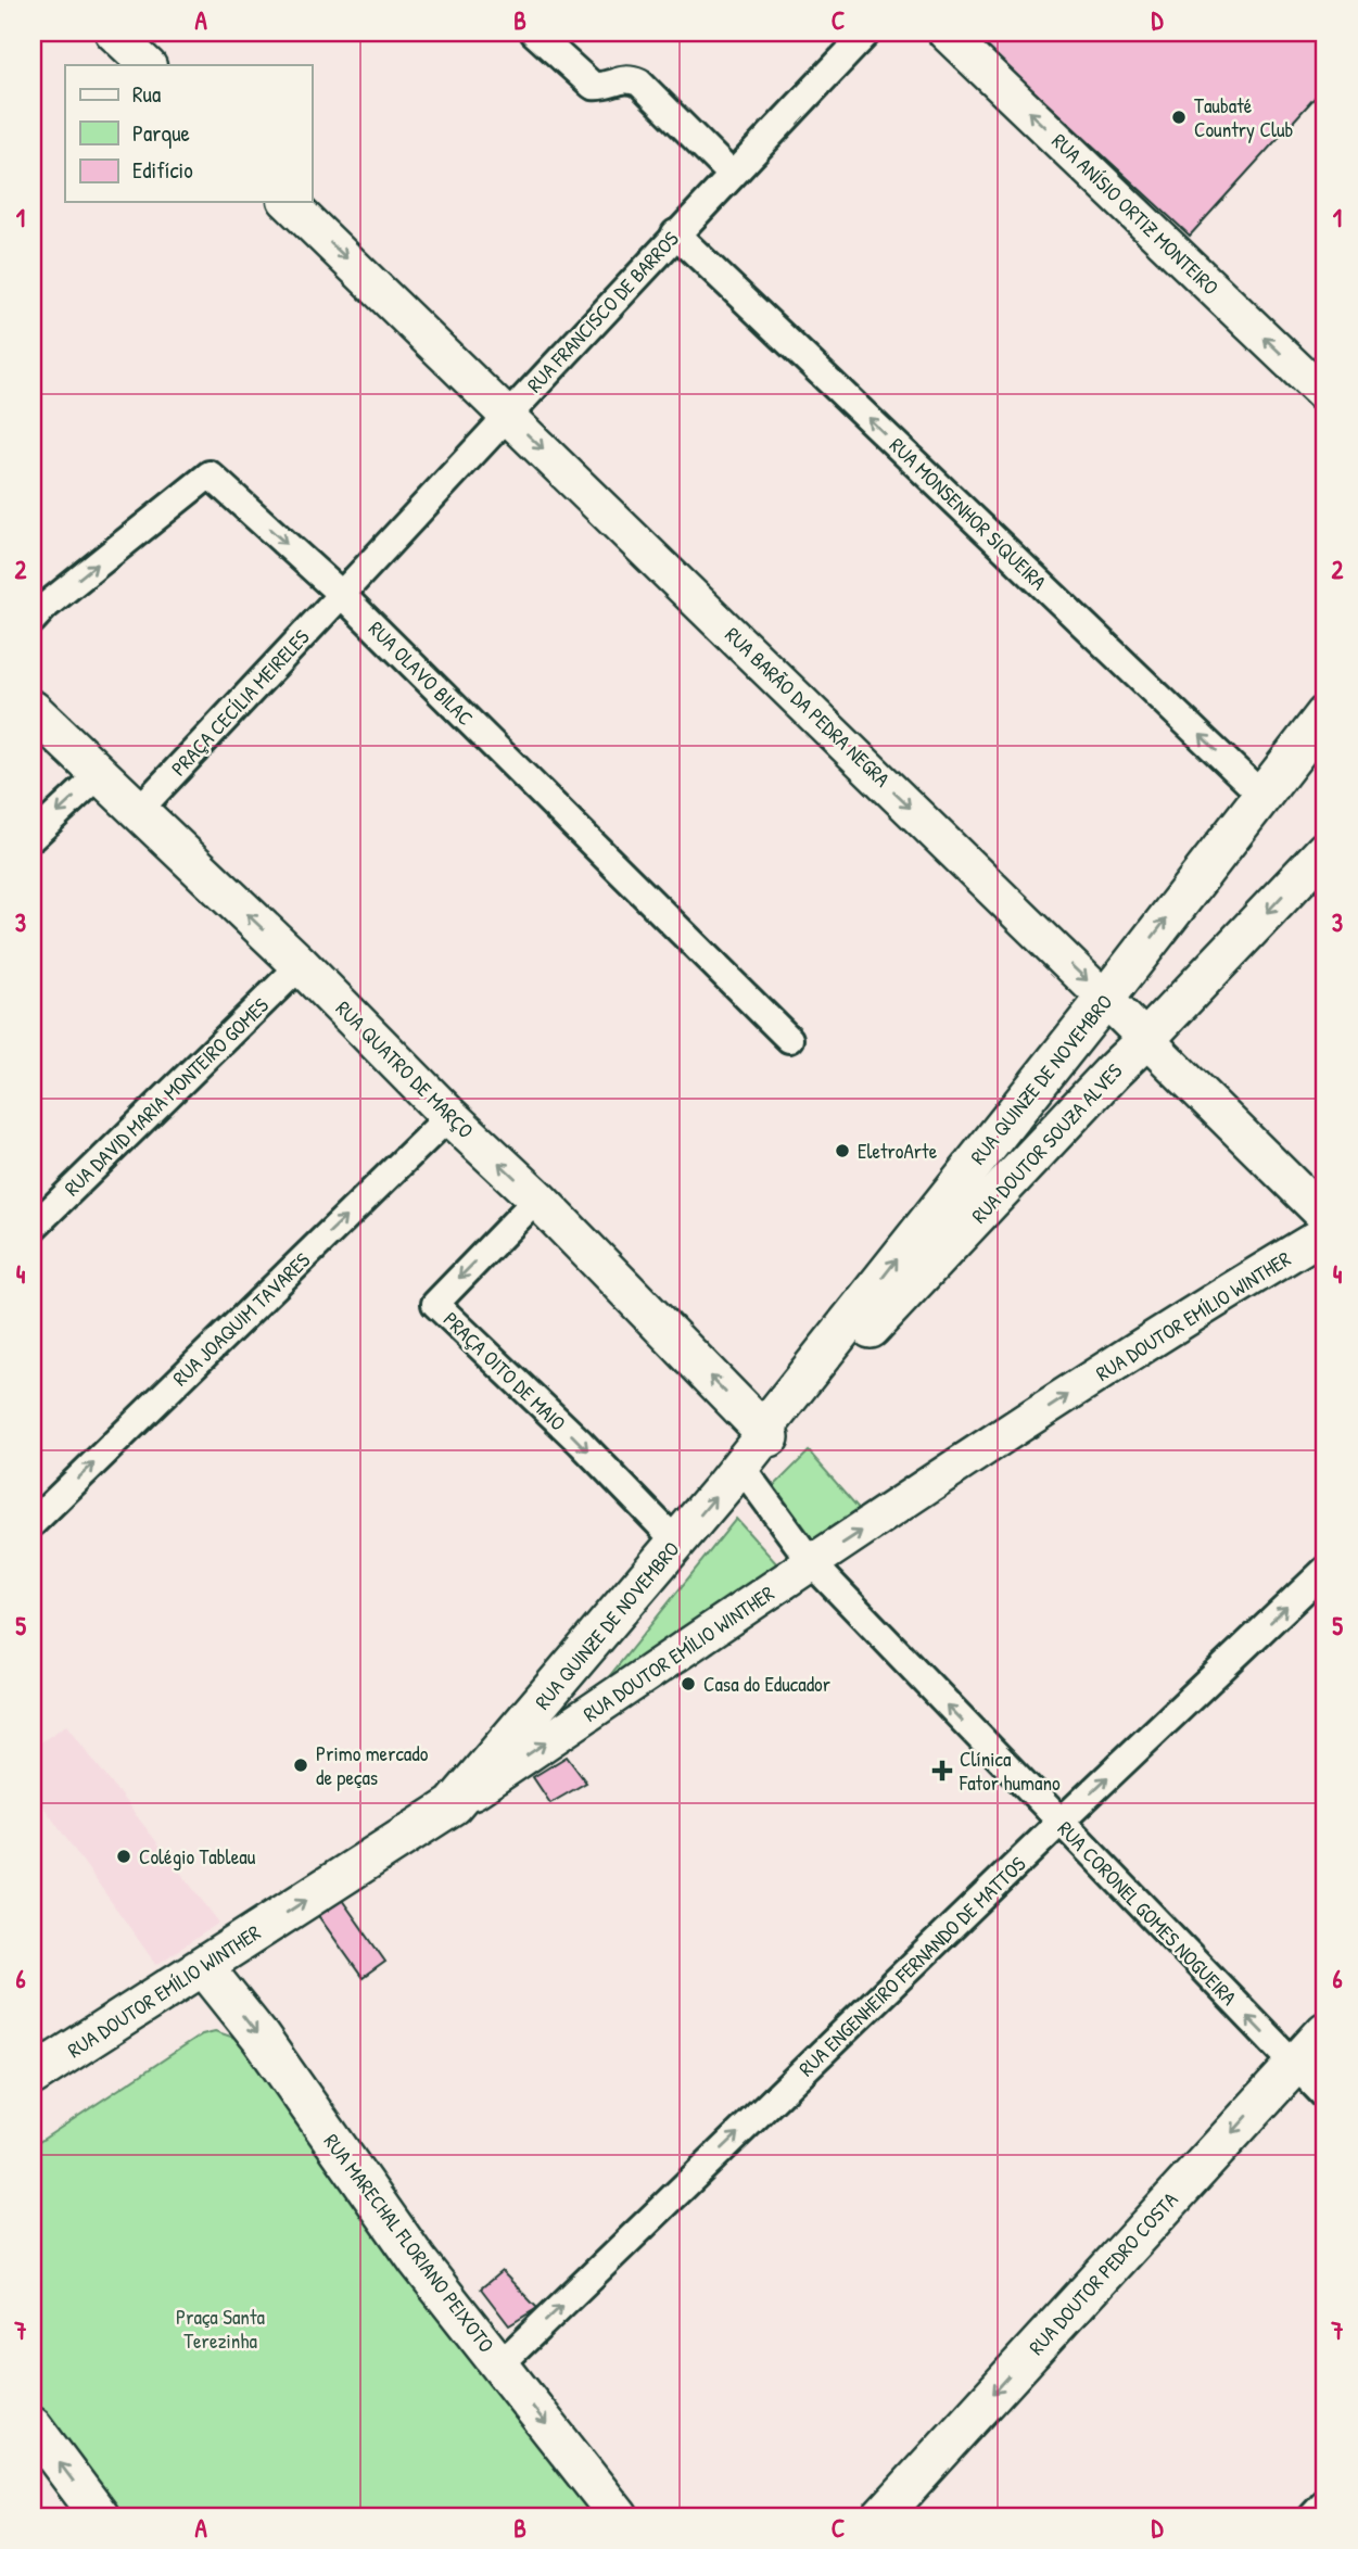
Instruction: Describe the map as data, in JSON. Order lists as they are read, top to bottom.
{
  "streets": {
    "main road": [
      "RUA QUATRO DE MARÇO",
      "RUA QUINZE DE NOVEMBRO",
      "RUA DOUTOR SOUZA ALVES",
      "RUA DOUTOR EMÍLIO WINTHER",
      "RUA MARECHAL FLORIANO PEIXOTO",
      "RUA DOUTOR PEDRO COSTA"
    ],
    "street": [
      "RUA ANÍSIO ORTIZ MONTEIRO",
      "RUA FRANCISCO DE BARROS",
      "RUA MONSENHOR SIQUEIRA",
      "RUA OLAVO BILAC",
      "PRAÇA CECÍLIA MEIRELES",
      "RUA BARÃO DA PEDRA NEGRA",
      "RUA DAVID MARIA MONTEIRO GOMES",
      "RUA JOAQUIM TAVARES",
      "PRAÇA OITO DE MAIO",
      "RUA CORONEL GOMES NOGUEIRA",
      "RUA ENGENHEIRO FERNANDO DE MATTOS"
    ]
  },
  "crossings": [
    ["RUA FRANCISCO DE BARROS", "RUA MONSENHOR SIQUEIRA"],
    ["RUA FRANCISCO DE BARROS", "RUA OLAVO BILAC"],
    ["RUA FRANCISCO DE BARROS", "PRAÇA CECÍLIA MEIRELES"],
    ["RUA FRANCISCO DE BARROS", "RUA BARÃO DA PEDRA NEGRA"],
    ["RUA MONSENHOR SIQUEIRA", "RUA QUINZE DE NOVEMBRO"],
    ["RUA OLAVO BILAC", "PRAÇA CECÍLIA MEIRELES"],
    ["PRAÇA CECÍLIA MEIRELES", "RUA QUATRO DE MARÇO"],
    ["RUA BARÃO DA PEDRA NEGRA", "RUA QUINZE DE NOVEMBRO"],
    ["RUA BARÃO DA PEDRA NEGRA", "RUA DOUTOR SOUZA ALVES"],
    ["RUA QUATRO DE MARÇO", "RUA QUINZE DE NOVEMBRO"],
    ["RUA QUATRO DE MARÇO", "RUA DAVID MARIA MONTEIRO GOMES"],
    ["RUA QUATRO DE MARÇO", "RUA DOUTOR SOUZA ALVES"],
    ["RUA QUATRO DE MARÇO", "RUA DOUTOR EMÍLIO WINTHER"],
    ["RUA QUATRO DE MARÇO", "RUA JOAQUIM TAVARES"],
    ["RUA QUATRO DE MARÇO", "PRAÇA OITO DE MAIO"],
    ["RUA QUATRO DE MARÇO", "RUA CORONEL GOMES NOGUEIRA"],
    ["RUA QUINZE DE NOVEMBRO", "RUA DOUTOR SOUZA ALVES"],
    ["RUA QUINZE DE NOVEMBRO", "RUA DOUTOR EMÍLIO WINTHER"],
    ["RUA QUINZE DE NOVEMBRO", "PRAÇA OITO DE MAIO"],
    ["RUA DOUTOR EMÍLIO WINTHER", "RUA CORONEL GOMES NOGUEIRA"],
    ["RUA DOUTOR EMÍLIO WINTHER", "RUA MARECHAL FLORIANO PEIXOTO"],
    ["RUA CORONEL GOMES NOGUEIRA", "RUA ENGENHEIRO FERNANDO DE MATTOS"],
    ["RUA CORONEL GOMES NOGUEIRA", "RUA DOUTOR PEDRO COSTA"],
    ["RUA ENGENHEIRO FERNANDO DE MATTOS", "RUA MARECHAL FLORIANO PEIXOTO"]
  ],
  "one_way": [
    "RUA ANÍSIO ORTIZ MONTEIRO",
    "RUA MONSENHOR SIQUEIRA",
    "RUA BARÃO DA PEDRA NEGRA",
    "RUA QUATRO DE MARÇO",
    "RUA QUINZE DE NOVEMBRO",
    "RUA DOUTOR EMÍLIO WINTHER",
    "RUA JOAQUIM TAVARES",
    "RUA CORONEL GOMES NOGUEIRA",
    "RUA ENGENHEIRO FERNANDO DE MATTOS",
    "RUA MARECHAL FLORIANO PEIXOTO",
    "RUA DOUTOR PEDRO COSTA"
  ],
  "parks": ["Praça Santa Terezinha"],
  "places": {
    "other": [
      "Taubaté Country Club",
      "EletroArte",
      "Casa do Educador",
      "Primo mercado de peças",
      "Colégio Tableau"
    ],
    "health": ["Clínica Fator humano"]
  },
  "legend": ["Rua", "Parque", "Edifício"],
  "grid": {
    "columns": [
      "A",
      "B",
      "C",
      "D"
    ],
    "rows": [
      "1",
      "2",
      "3",
      "4",
      "5",
      "6",
      "7"
    ]
  }
}
